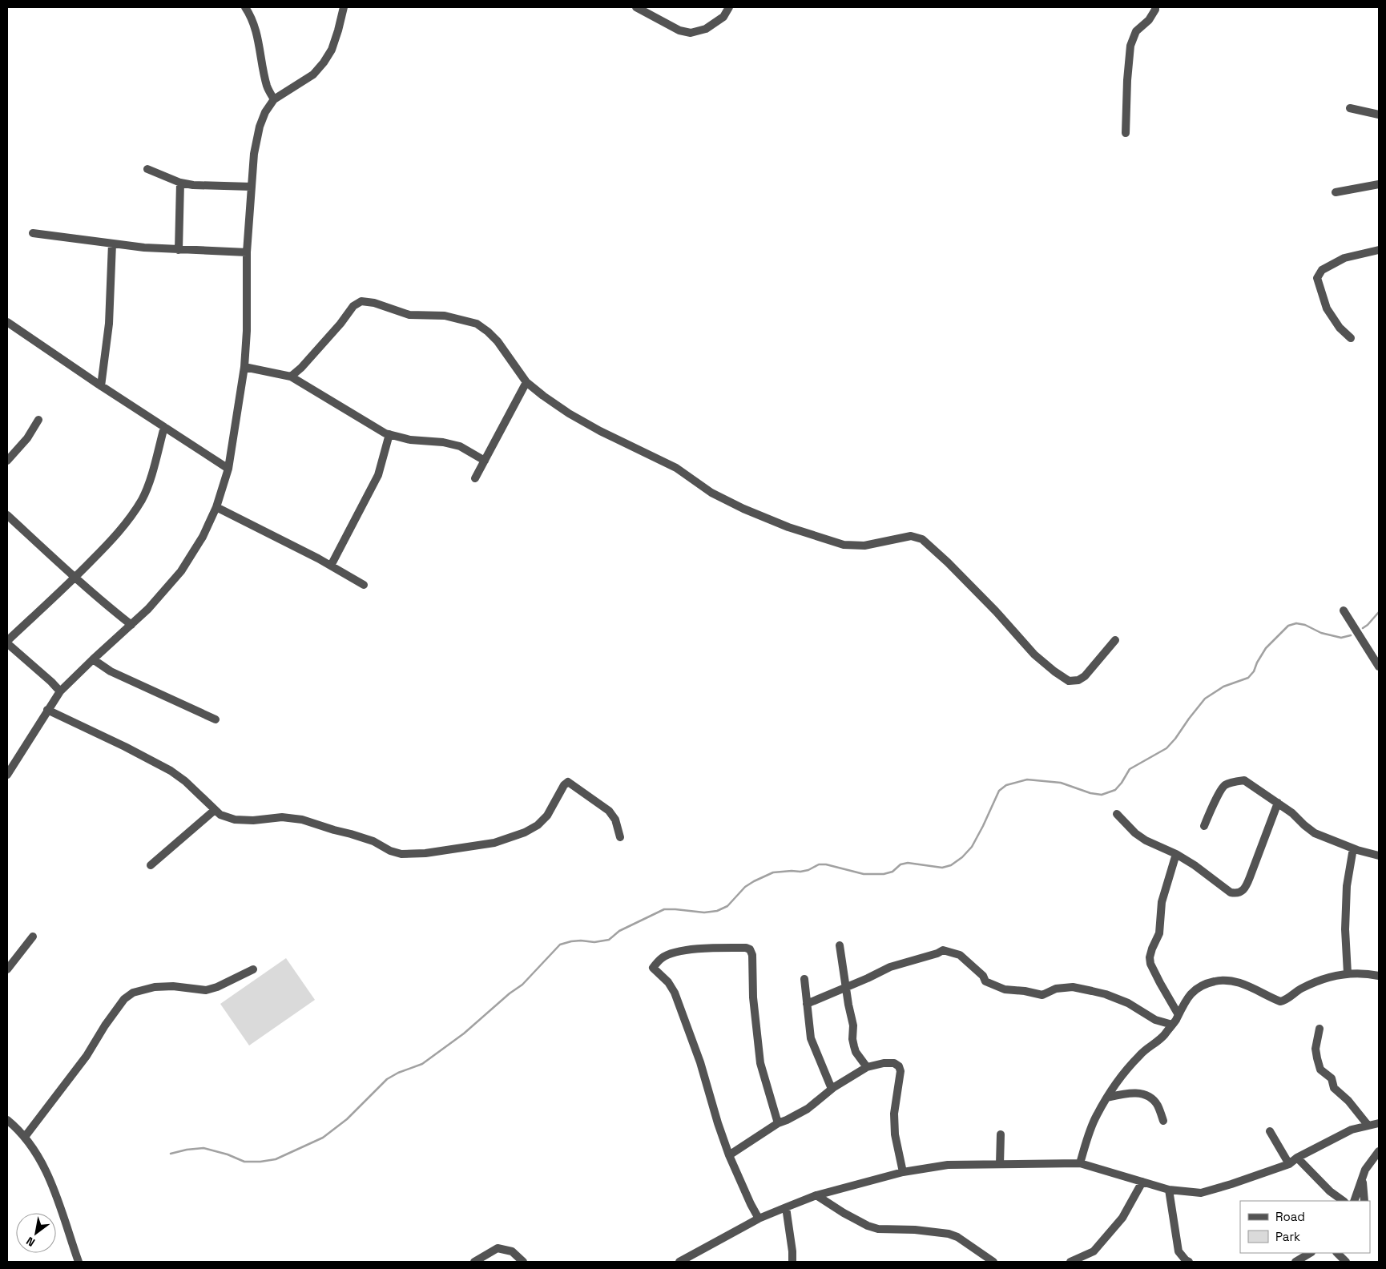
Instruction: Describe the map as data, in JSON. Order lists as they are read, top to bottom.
{
  "legend": ["Road", "Park"],
  "north": "bottom left"
}
